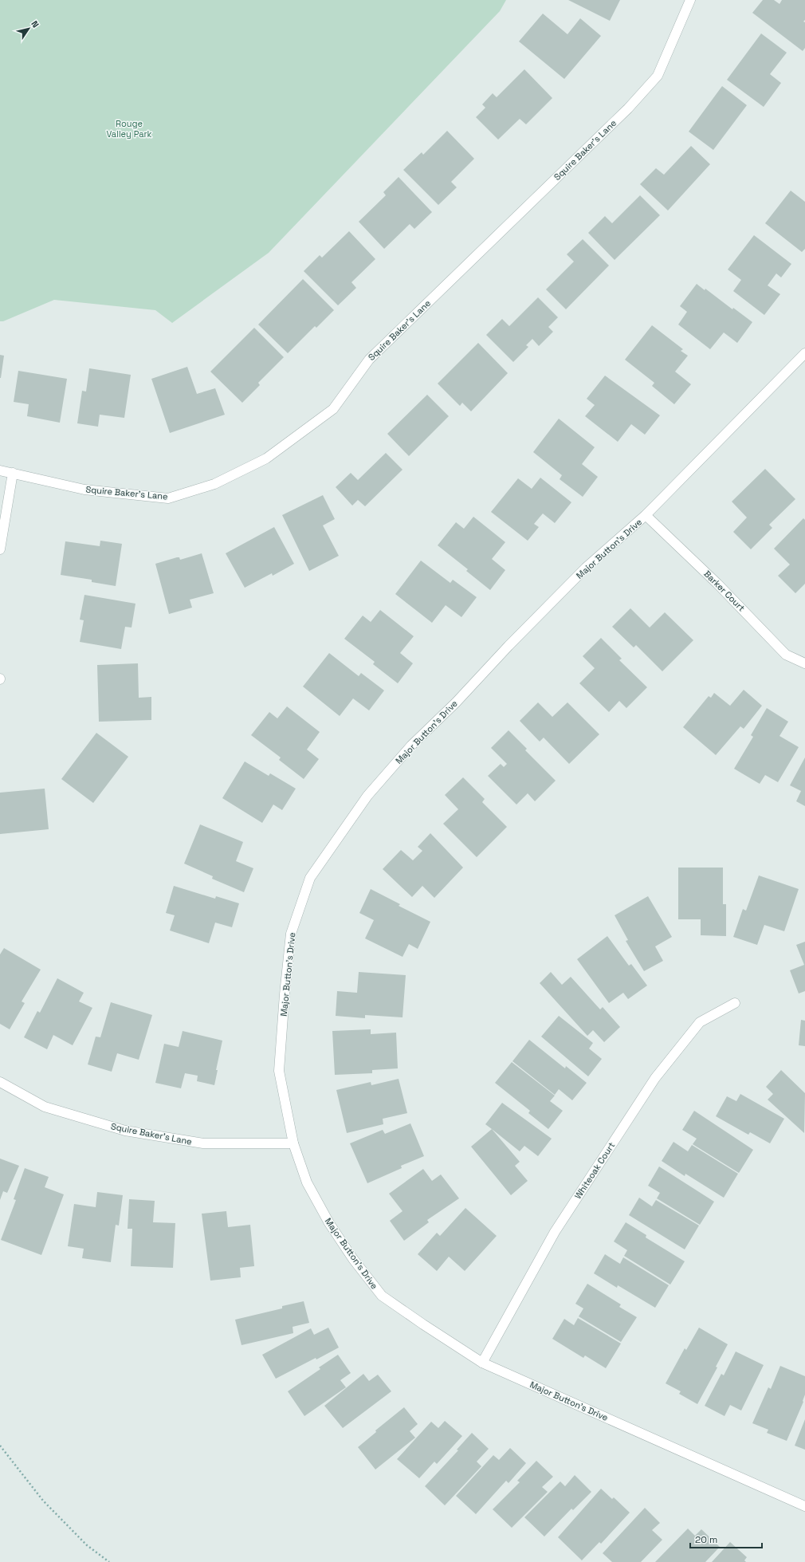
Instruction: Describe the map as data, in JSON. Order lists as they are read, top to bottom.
{
  "streets": {
    "street": [
      "Squire Baker's Lane",
      "Major Button's Drive",
      "Barker Court",
      "Whiteoak Court"
    ]
  },
  "crossings": [
    ["Squire Baker's Lane", "Major Button's Drive"],
    ["Major Button's Drive", "Barker Court"],
    ["Major Button's Drive", "Whiteoak Court"]
  ],
  "parks": ["Rouge Valley Park"],
  "scale_bar": "20 m",
  "north": "top right"
}
